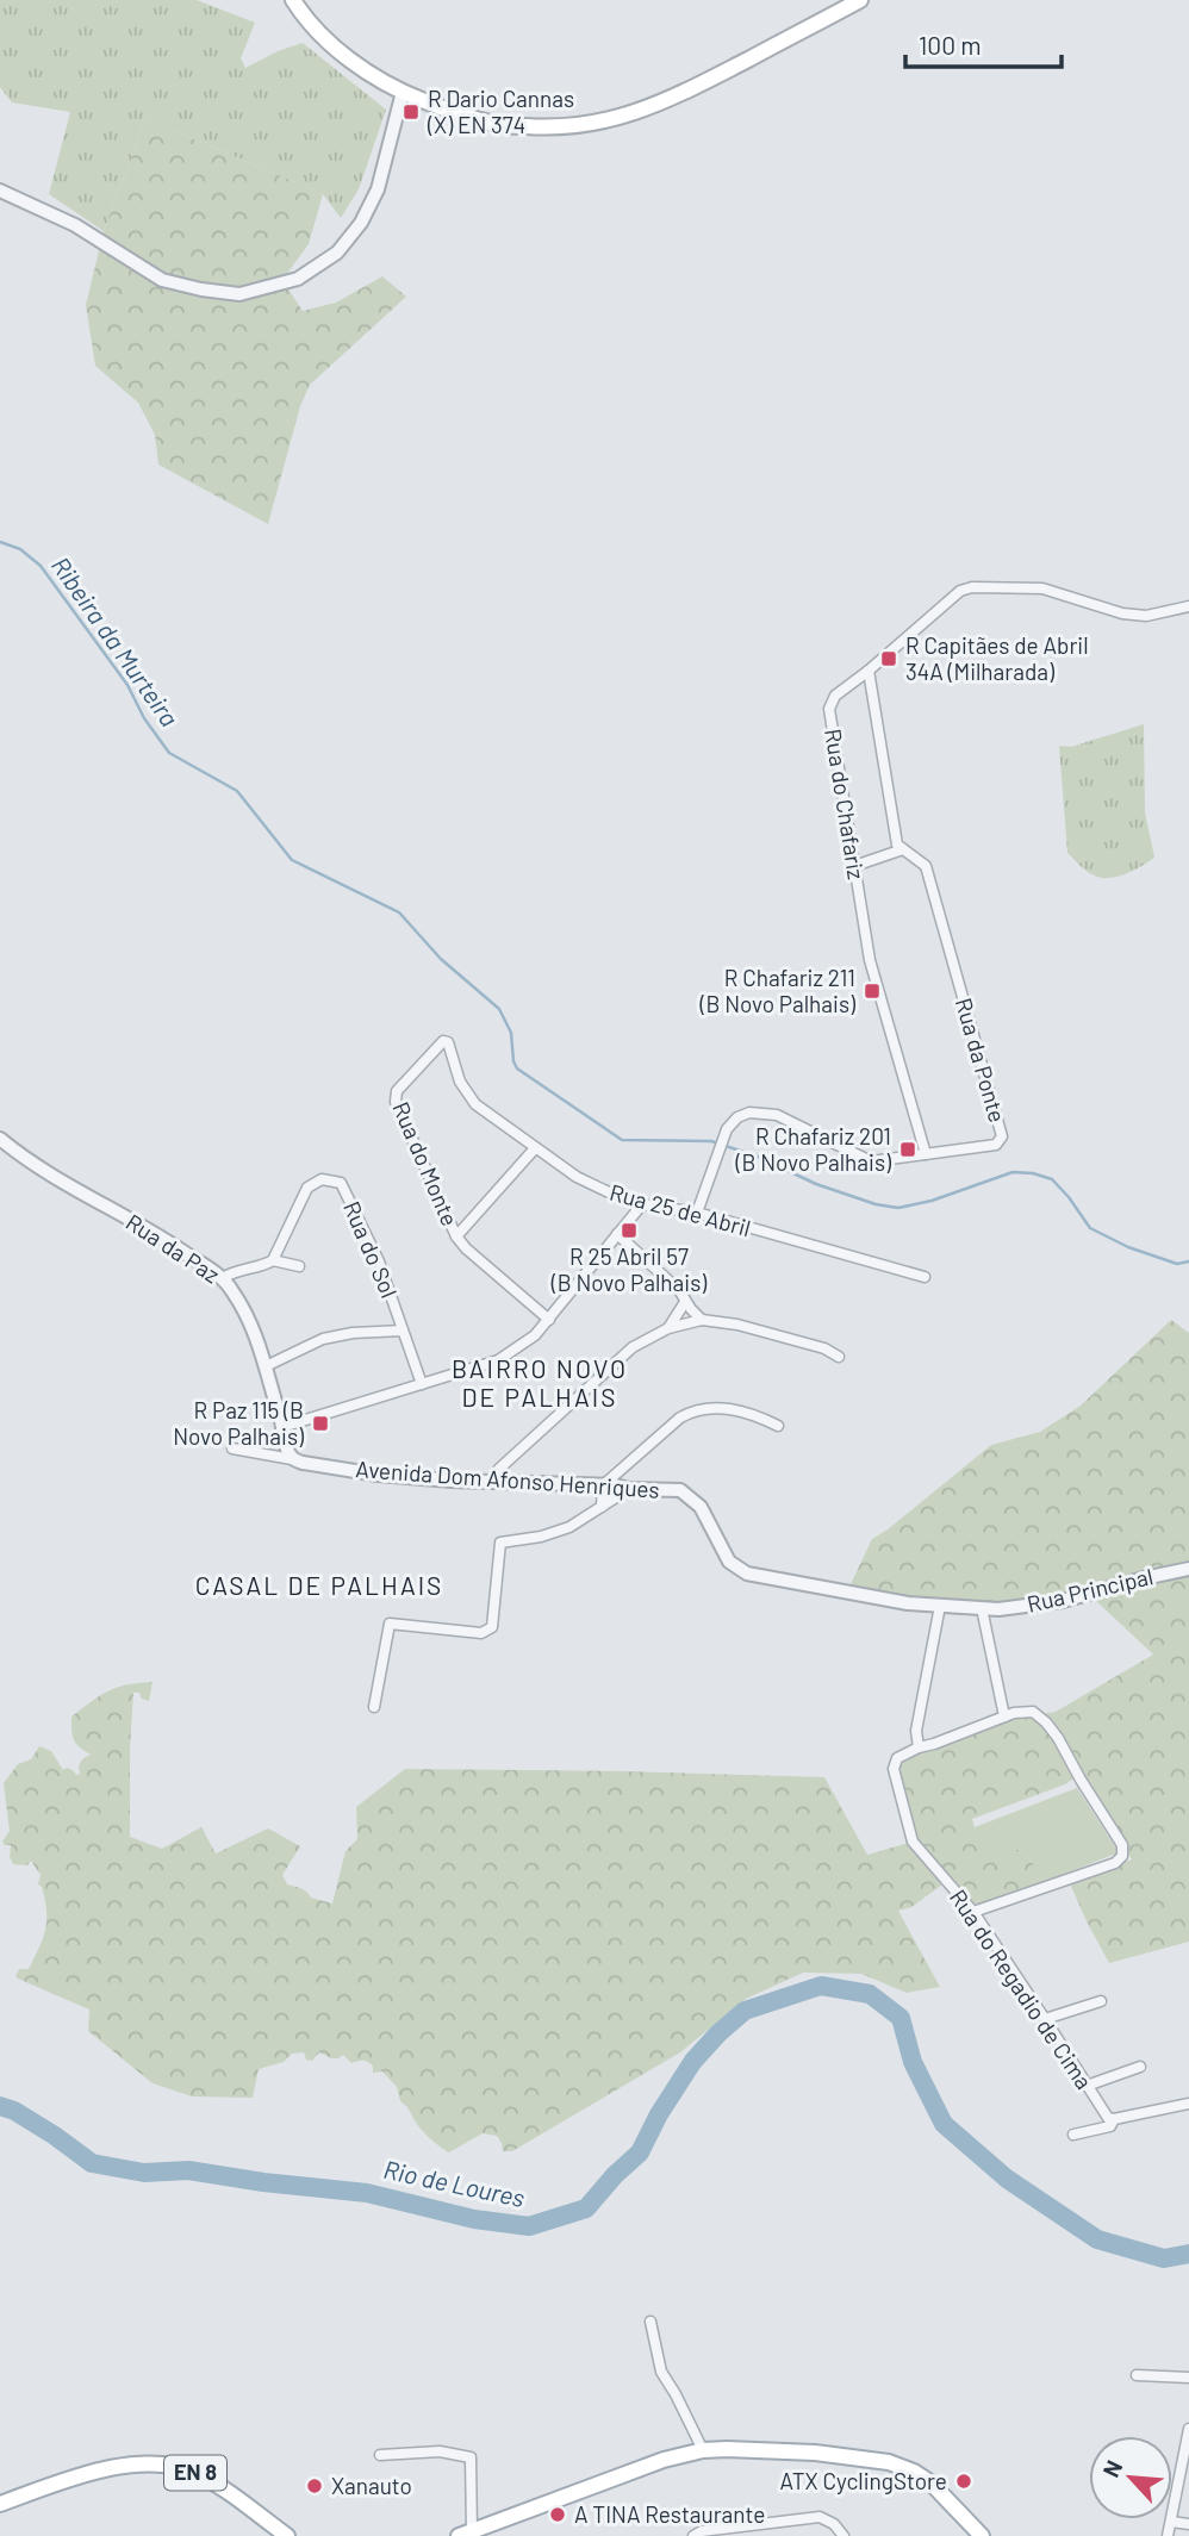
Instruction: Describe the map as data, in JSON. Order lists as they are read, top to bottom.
{
  "streets": {
    "main road": ["EN 8"],
    "street": [
      "Rua do Chafariz",
      "Rua da Ponte",
      "Rua do Monte",
      "Rua 25 de Abril",
      "Rua da Paz",
      "Rua do Sol",
      "Avenida Dom Afonso Henriques",
      "Rua Principal",
      "Rua do Regadio de Cima"
    ]
  },
  "crossings": [
    ["Rua do Chafariz", "Rua da Ponte"],
    ["Rua da Ponte", "Rua 25 de Abril"],
    ["Rua do Monte", "Rua 25 de Abril"],
    ["Rua da Paz", "Avenida Dom Afonso Henriques"],
    ["Avenida Dom Afonso Henriques", "Rua Principal"]
  ],
  "districts": ["BAIRRO NOVO DE PALHAIS", "CASAL DE PALHAIS"],
  "water": ["Ribeira da Murteira", "Rio de Loures"],
  "places": {
    "transit": [
      "R Dario Cannas (X) EN 374",
      "R Capitães de Abril 34A (Milharada)",
      "R Chafariz 211 (B Novo Palhais)",
      "R Chafariz 201 (B Novo Palhais)",
      "R 25 Abril 57 (B Novo Palhais)",
      "R Paz 115 (B Novo Palhais)"
    ],
    "other": ["ATX CyclingStore", "Xanauto", "A TINA Restaurante"]
  },
  "scale_bar": "100 m",
  "north": "top left"
}
